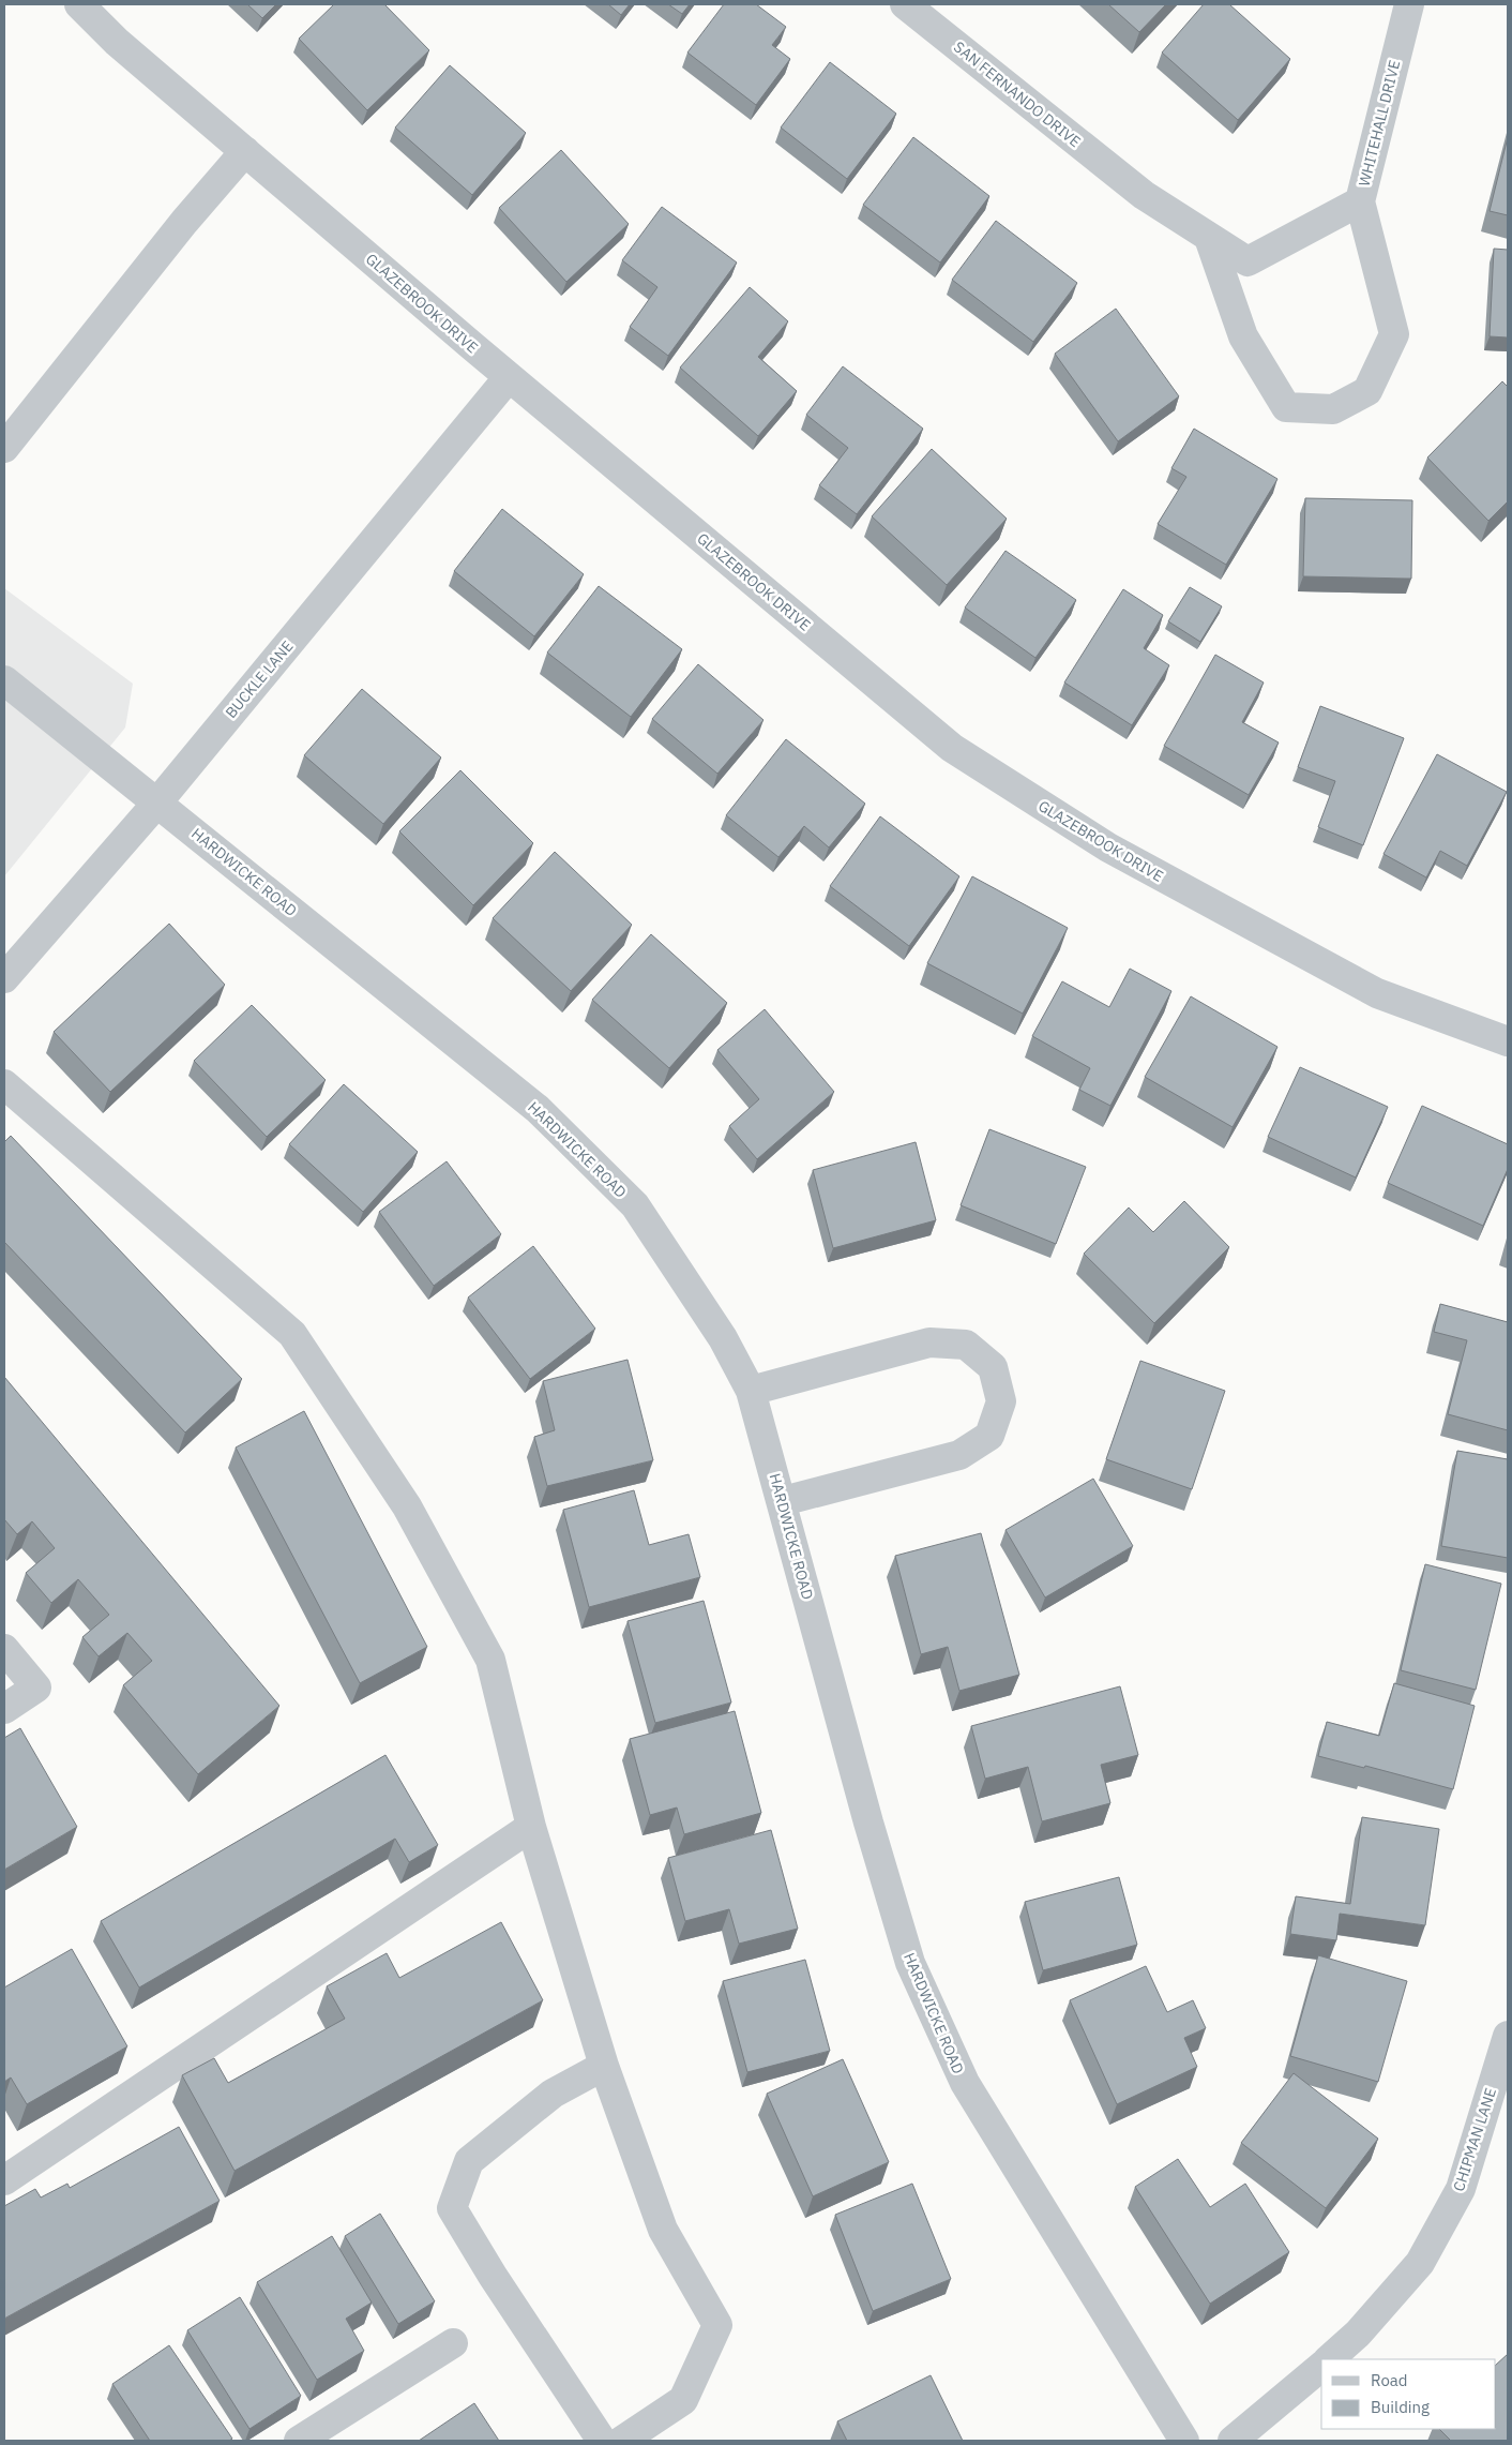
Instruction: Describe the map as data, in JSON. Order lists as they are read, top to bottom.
{
  "streets": {
    "street": [
      "SAN FERNANDO DRIVE",
      "WHITEHALL DRIVE",
      "GLAZEBROOK DRIVE",
      "BUCKLE LANE",
      "HARDWICKE ROAD",
      "CHIPMAN LANE"
    ]
  },
  "crossings": [
    ["SAN FERNANDO DRIVE", "WHITEHALL DRIVE"],
    ["GLAZEBROOK DRIVE", "BUCKLE LANE"],
    ["BUCKLE LANE", "HARDWICKE ROAD"]
  ],
  "legend": ["Road", "Building"]
}
